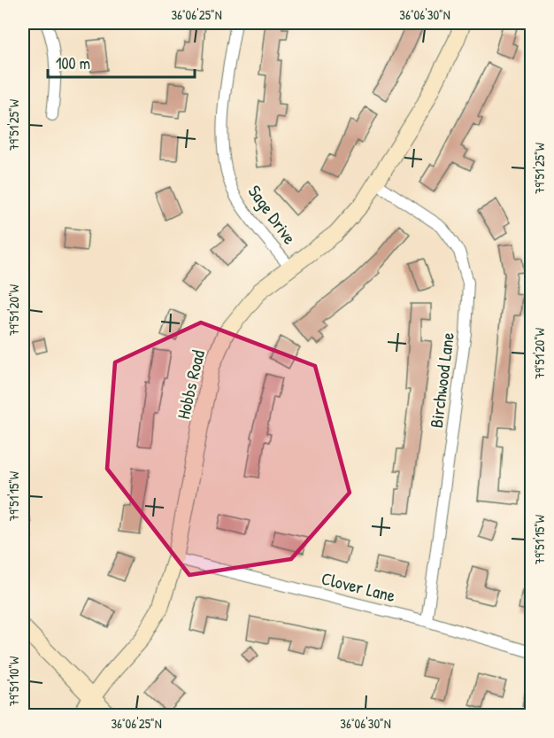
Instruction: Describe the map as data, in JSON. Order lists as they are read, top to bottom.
{
  "streets": {
    "street": [
      "Sage Drive",
      "Birchwood Lane",
      "Hobbs Road",
      "Clover Lane"
    ]
  },
  "crossings": [
    ["Sage Drive", "Hobbs Road"],
    ["Birchwood Lane", "Hobbs Road"],
    ["Birchwood Lane", "Clover Lane"],
    ["Hobbs Road", "Clover Lane"]
  ],
  "scale_bar": "100 m",
  "coordinates": [
    "36°06'25\"N",
    "36°06'30\"N",
    "79°51'25\"W",
    "79°51'20\"W",
    "79°51'15\"W",
    "79°51'10\"W"
  ]
}
